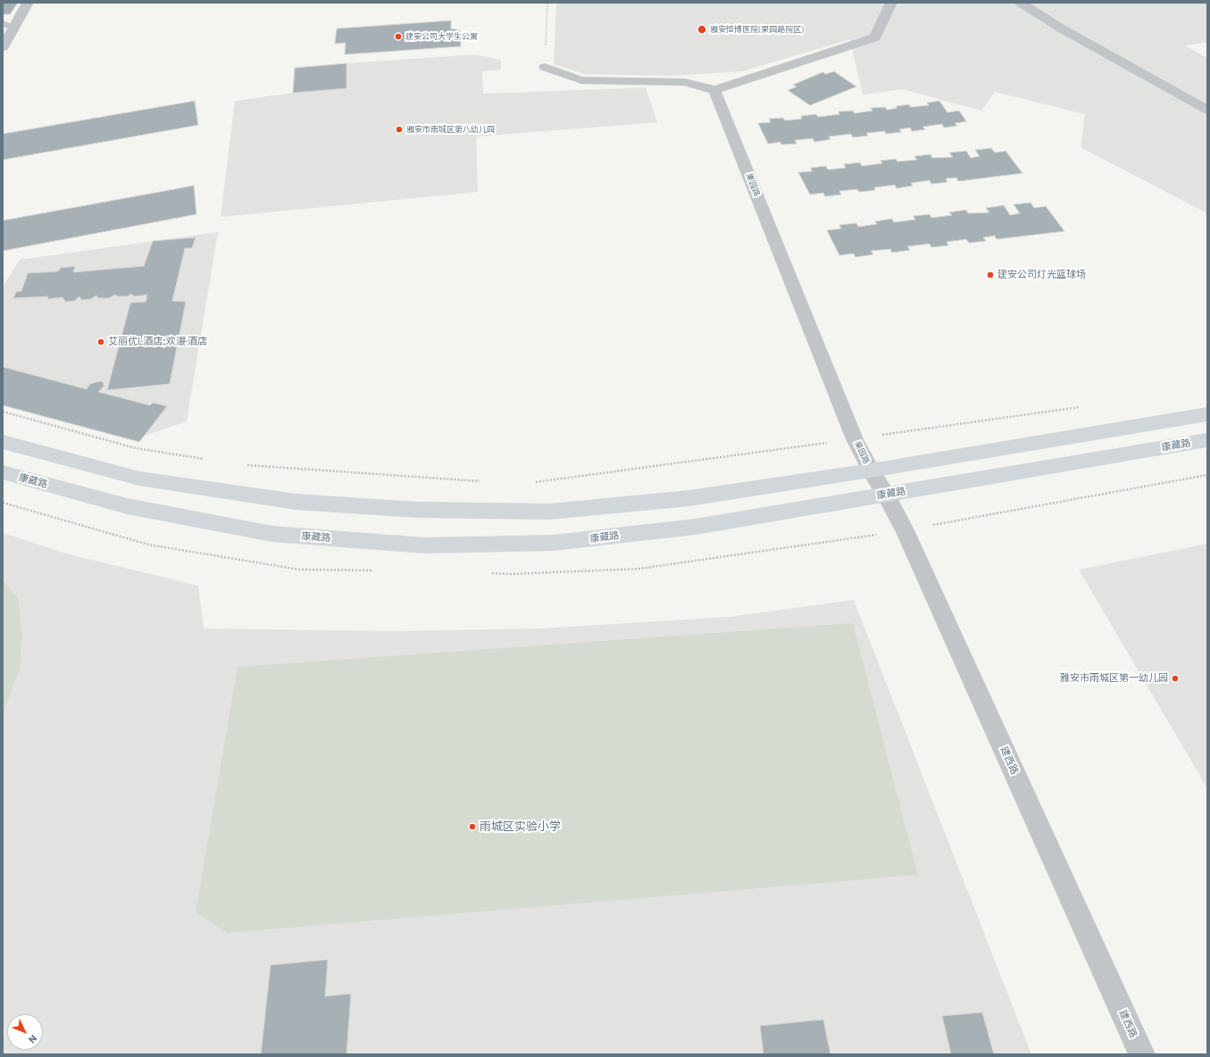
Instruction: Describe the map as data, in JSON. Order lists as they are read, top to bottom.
{
  "streets": {
    "main road": ["康藏路"],
    "street": ["果园路", "建西路"]
  },
  "crossings": [
    ["果园路", "建西路"],
    ["康藏路", "建西路"]
  ],
  "places": [
    "雅安恒博医院(果园路院区)",
    "建安公司大学生公寓",
    "雅安市雨城区第八幼儿园",
    "建安公司灯光篮球场",
    "艾丽优L酒店;欢漫·酒店",
    "雅安市雨城区第一幼儿园",
    "雨城区实验小学"
  ],
  "north": "bottom right"
}
